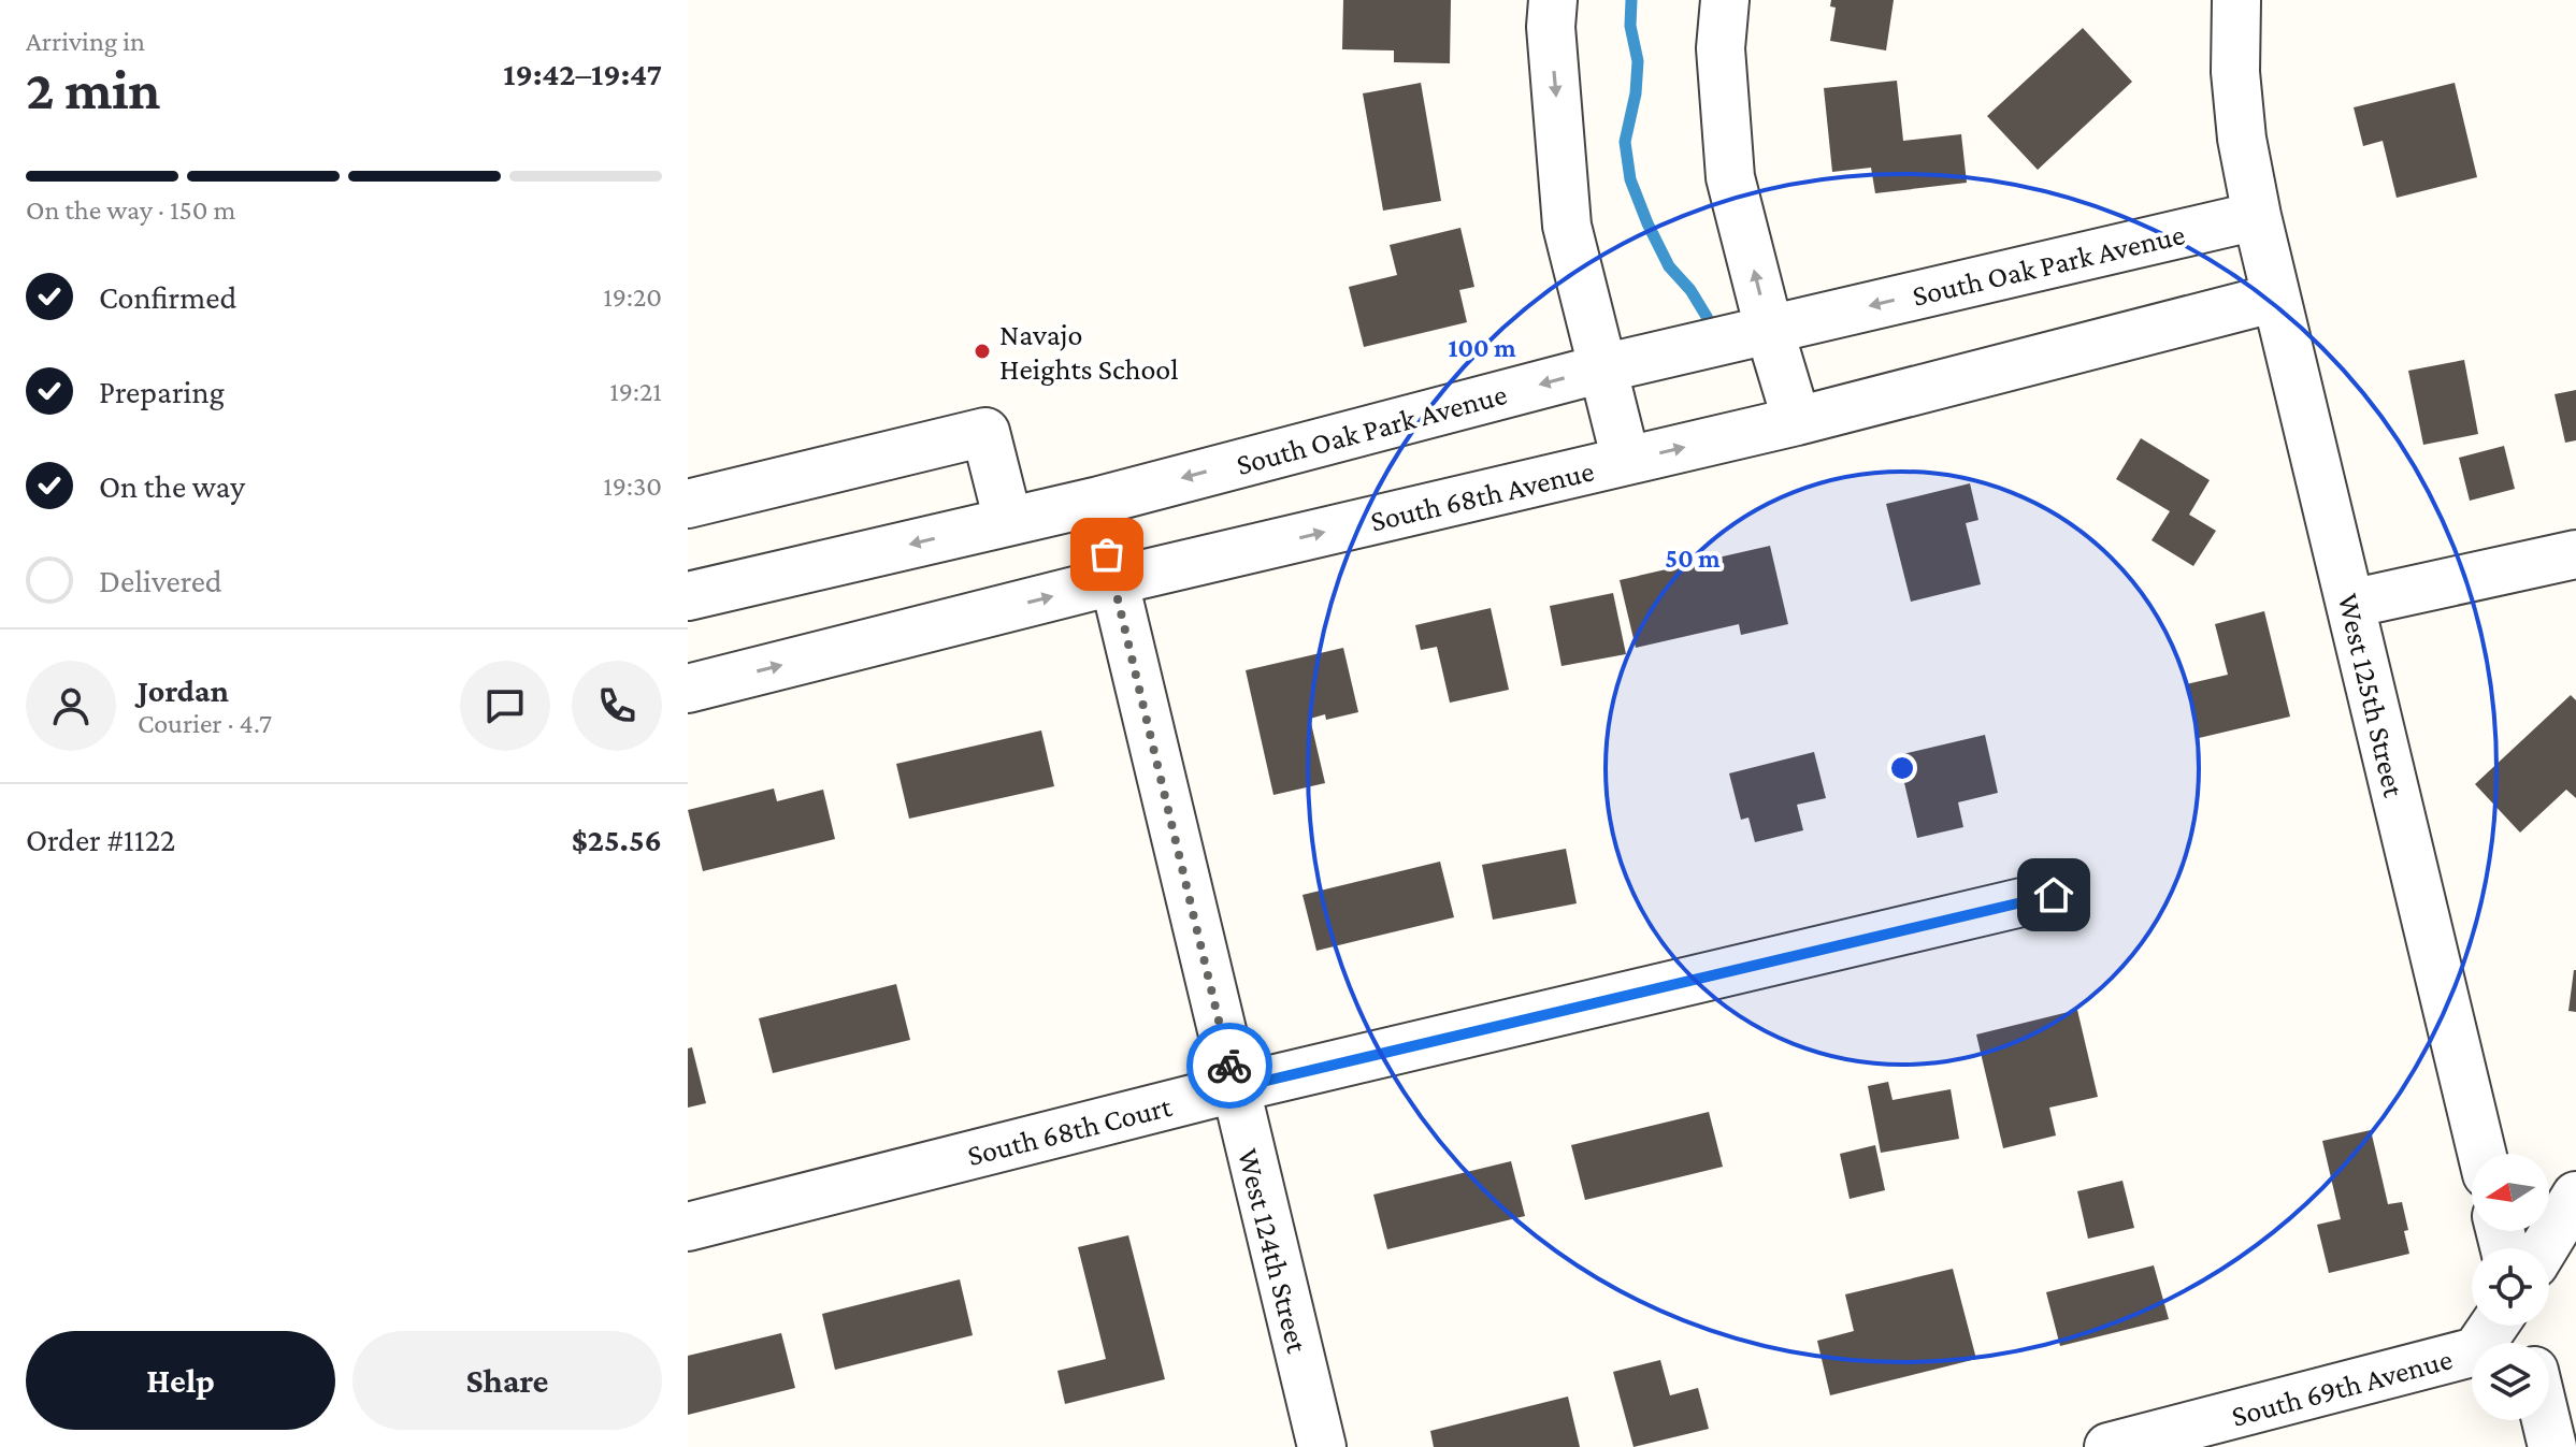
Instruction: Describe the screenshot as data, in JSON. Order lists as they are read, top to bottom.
{
  "streets": {
    "street": [
      "South Oak Park Avenue",
      "South 68th Avenue",
      "West 125th Street",
      "South 68th Court",
      "West 124th Street",
      "South 69th Avenue"
    ]
  },
  "crossings": [
    ["South Oak Park Avenue", "West 125th Street"],
    ["South Oak Park Avenue", "West 124th Street"],
    ["South 68th Avenue", "West 125th Street"],
    ["South 68th Avenue", "West 124th Street"],
    ["South 68th Court", "West 124th Street"]
  ],
  "one_way": ["South Oak Park Avenue", "South 68th Avenue"],
  "places": ["Navajo Heights School"],
  "north": "left",
  "page": {
    "heading": ["2 min", "Arriving in", "19:42–19:47"],
    "panel": [
      "Jordan",
      "Courier · 4.7",
      "Order #1122",
      "$25.56"
    ],
    "bar": "On the way · 150 m",
    "list": [
      ["Confirmed", "19:20"],
      ["Preparing", "19:21"],
      ["On the way", "19:30"],
      "Delivered"
    ],
    "buttons": ["Help", "Share"]
  },
  "rings": ["100 m", "50 m"]
}
